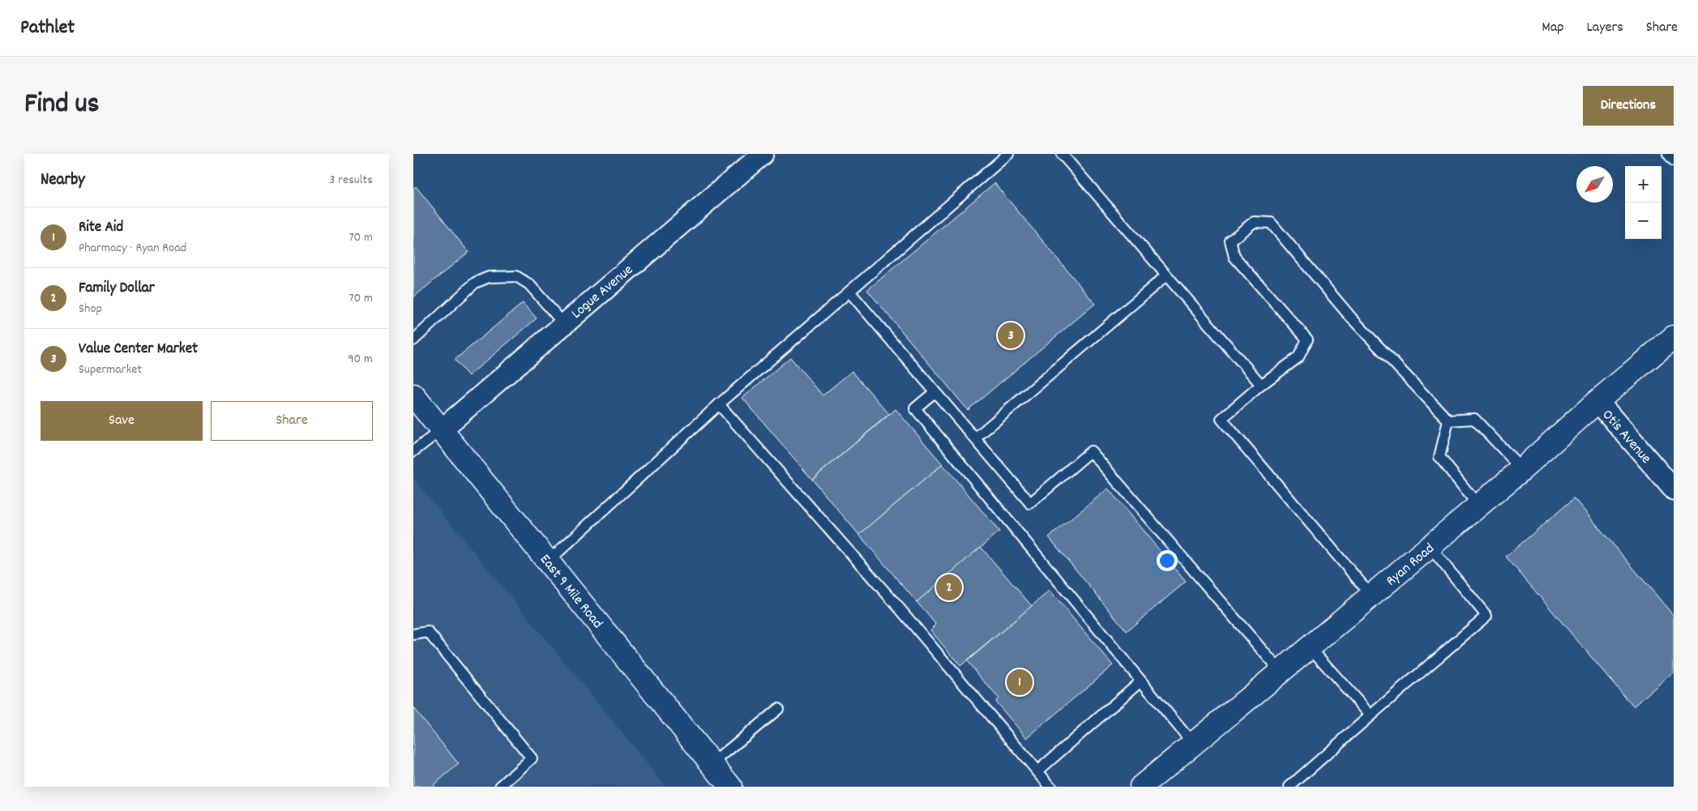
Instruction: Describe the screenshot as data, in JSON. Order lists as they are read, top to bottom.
{
  "streets": {
    "main road": ["Ryan Road", "East 9 Mile Road"],
    "street": ["Logue Avenue", "Otis Avenue"]
  },
  "crossings": [
    ["Logue Avenue", "East 9 Mile Road"],
    ["Otis Avenue", "Ryan Road"]
  ],
  "north": "bottom left",
  "page": {
    "header": "Pathlet",
    "nav": ["Map", "Layers", "Share"],
    "title": "Find us",
    "buttons": [
      "Directions",
      ["Save", "Share"]
    ],
    "heading": ["Nearby", "3 results"],
    "map_buttons": ["+", "−"],
    "list": [
      {
        "mark": "1",
        "name": "Rite Aid",
        "note": "Pharmacy · Ryan Road",
        "value": "70 m"
      },
      {
        "mark": "2",
        "name": "Family Dollar",
        "note": "Shop",
        "value": "70 m"
      },
      {
        "mark": "3",
        "name": "Value Center Market",
        "note": "Supermarket",
        "value": "90 m"
      }
    ],
    "pins": ["3", "2", "1"]
  }
}
